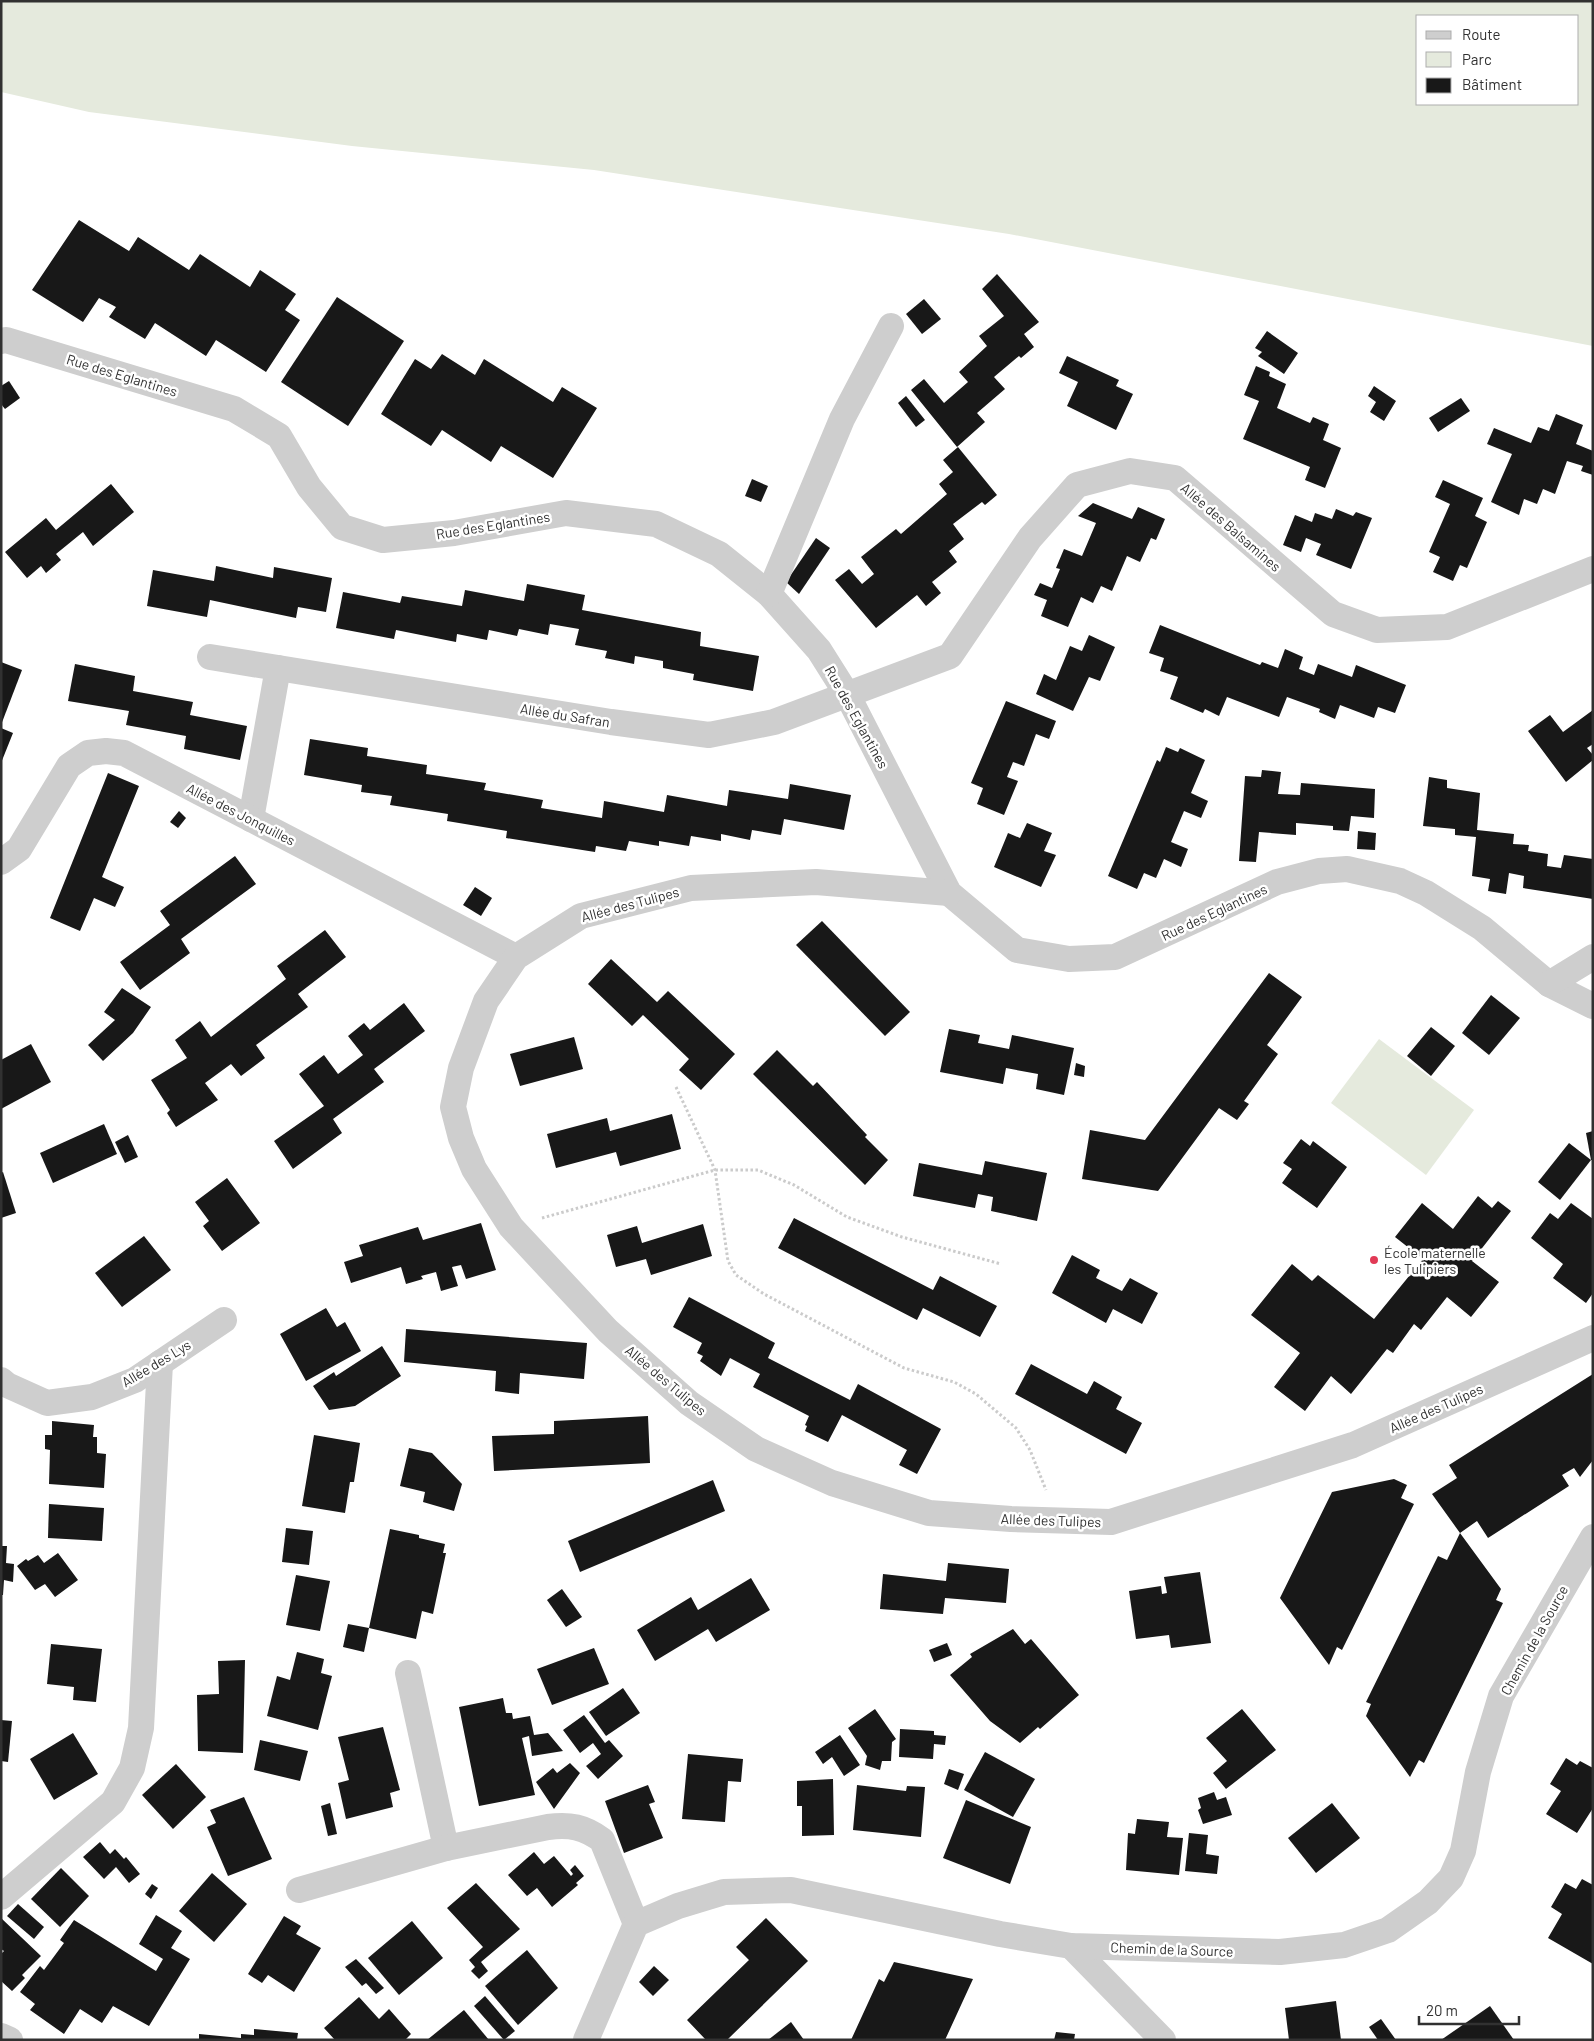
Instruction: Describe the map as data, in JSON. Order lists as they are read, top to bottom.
{
  "streets": {
    "street": [
      "Rue des Eglantines",
      "Allée des Balsamines",
      "Allée du Safran",
      "Allée des Jonquilles",
      "Allée des Tulipes",
      "Allée des Lys",
      "Chemin de la Source"
    ]
  },
  "crossings": [
    ["Rue des Eglantines", "Allée des Balsamines"],
    ["Rue des Eglantines", "Allée du Safran"],
    ["Rue des Eglantines", "Allée des Tulipes"],
    ["Allée des Balsamines", "Allée du Safran"],
    ["Allée des Jonquilles", "Allée des Tulipes"]
  ],
  "places": ["École maternelle les Tulipiers"],
  "legend": ["Route", "Parc", "Bâtiment"],
  "scale_bar": "20 m"
}
